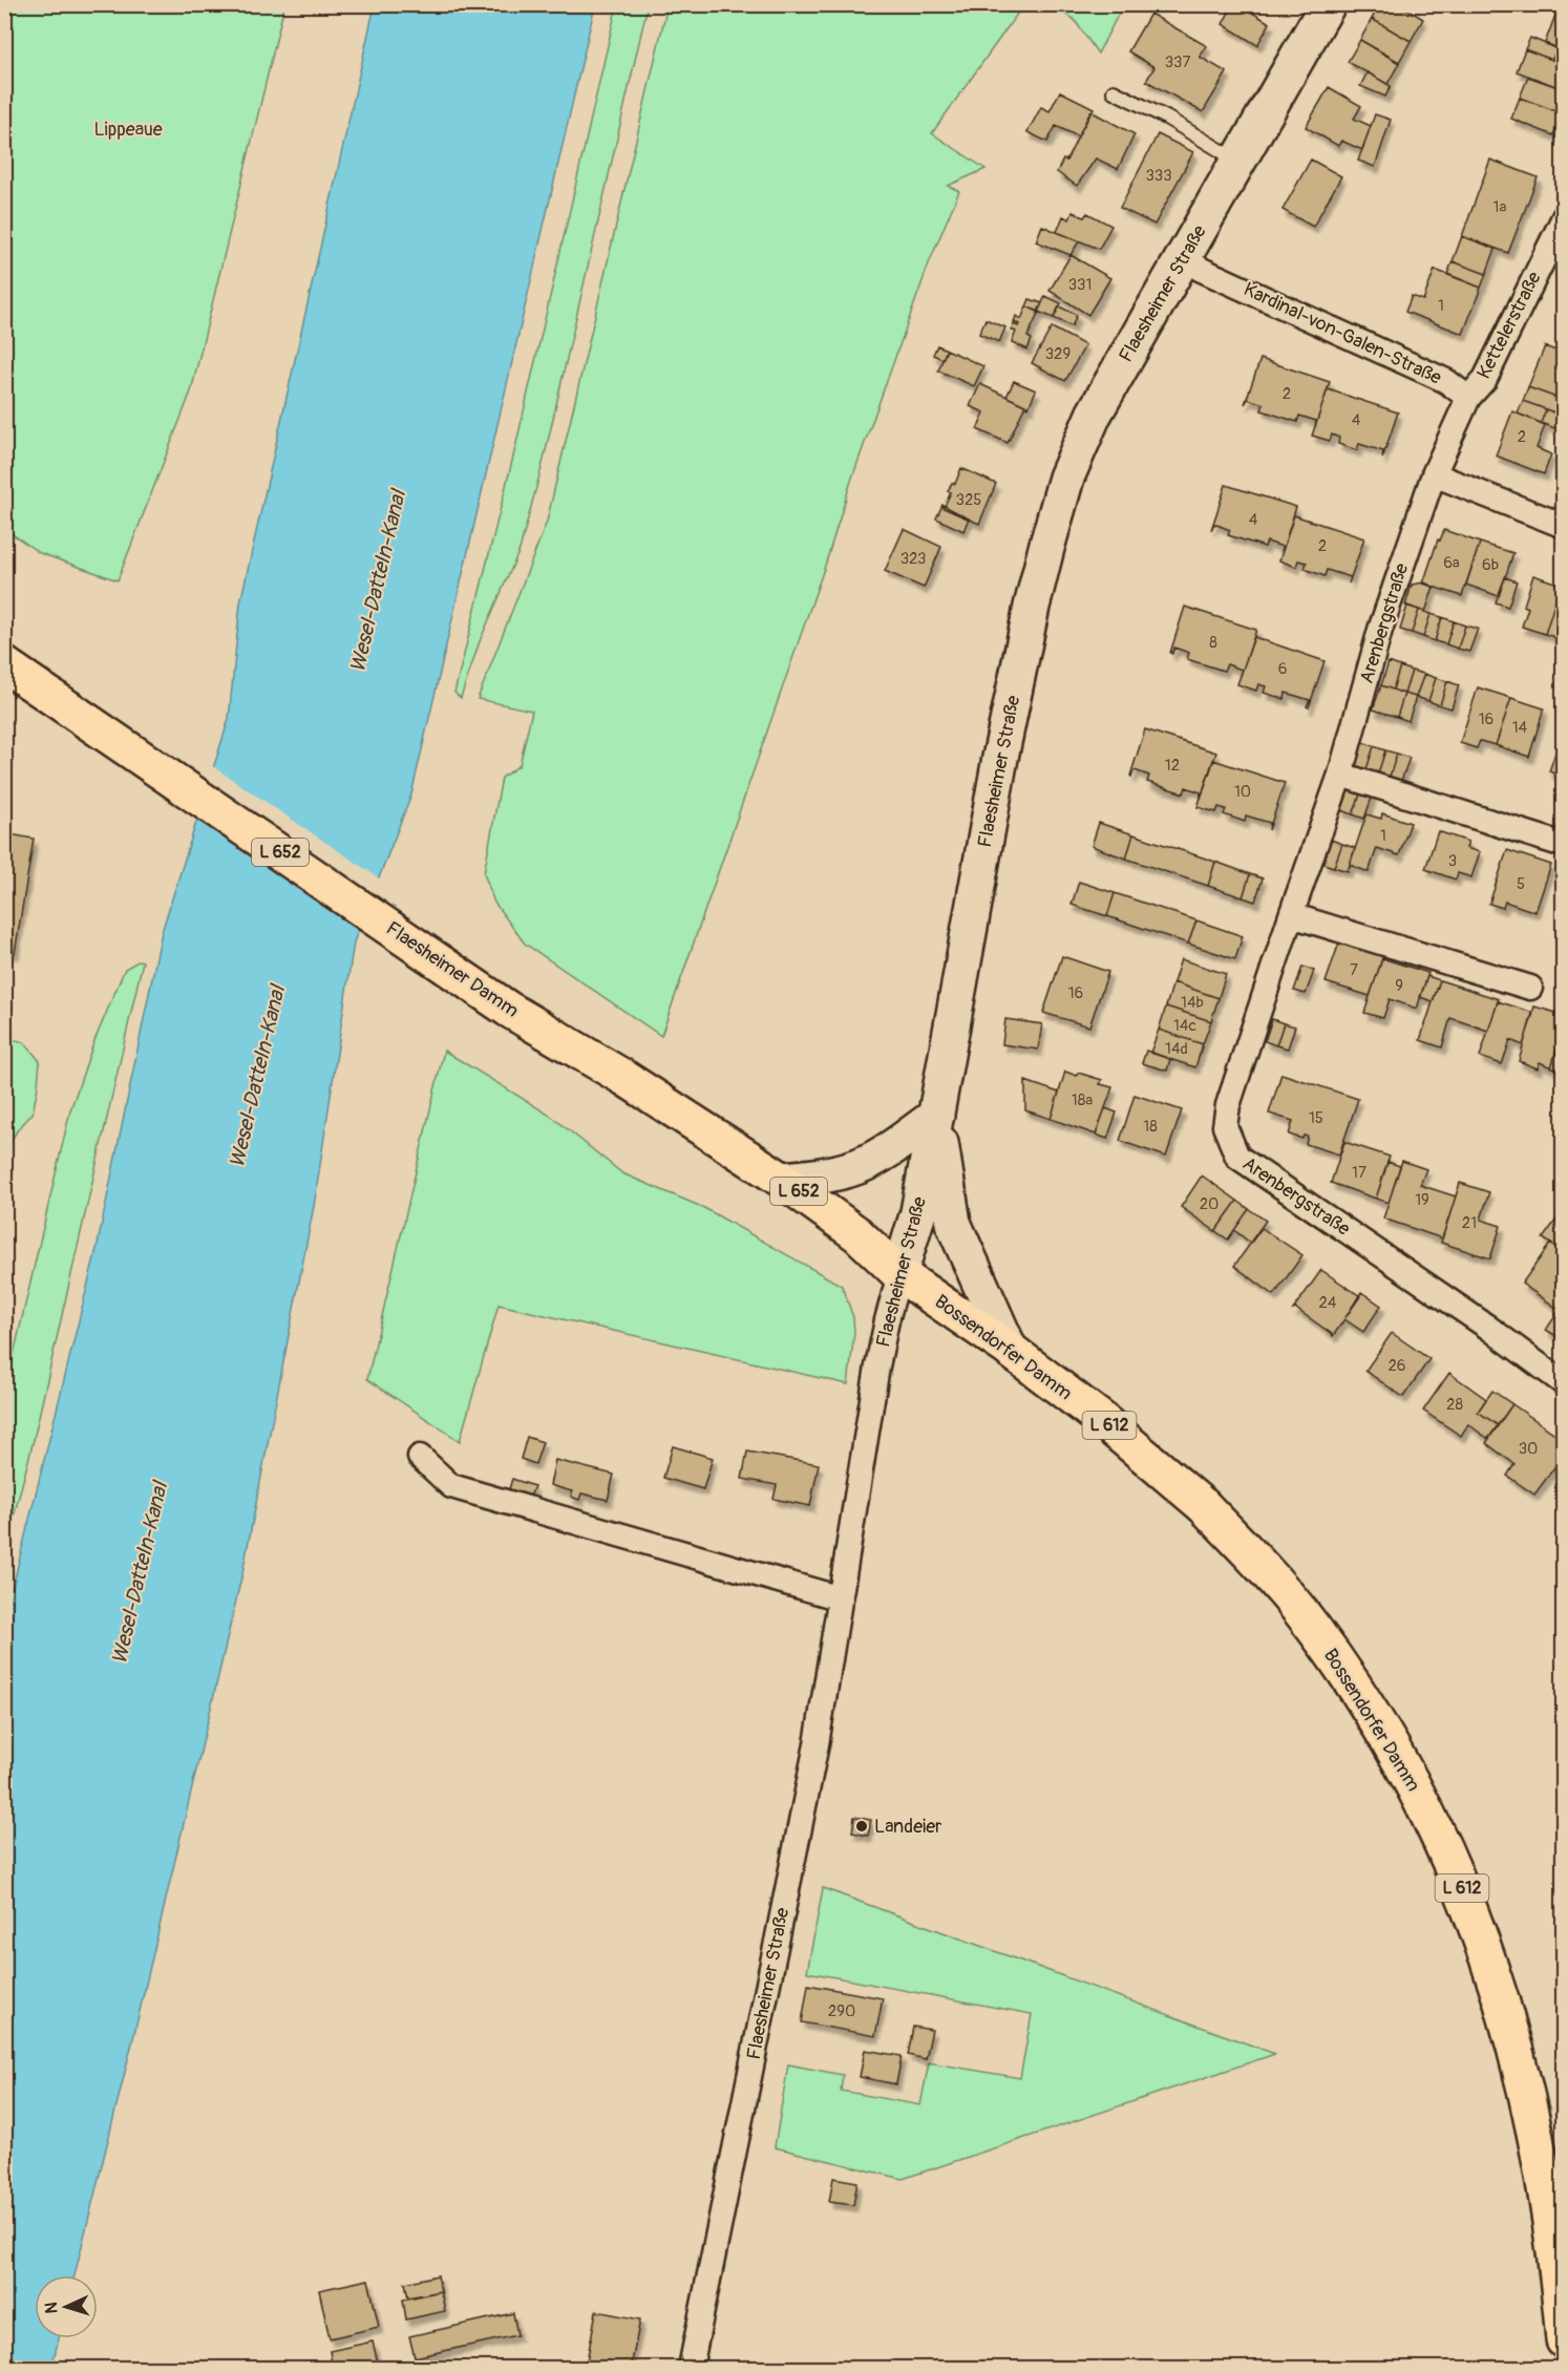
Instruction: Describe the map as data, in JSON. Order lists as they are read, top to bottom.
{
  "streets": {
    "main road": [
      "Flaesheimer Straße",
      "L 652",
      "Flaesheimer Damm",
      "Bossendorfer Damm",
      "L 612"
    ],
    "street": ["Kettelerstraße", "Kardinal-von-Galen-Straße", "Arenbergstraße"]
  },
  "crossings": [
    ["Flaesheimer Straße", "Kardinal-von-Galen-Straße"],
    ["Flaesheimer Straße", "Flaesheimer Damm"],
    ["Flaesheimer Straße", "Bossendorfer Damm"],
    ["Kettelerstraße", "Kardinal-von-Galen-Straße"],
    ["Flaesheimer Damm", "Bossendorfer Damm"]
  ],
  "water": ["Wesel-Datteln-Kanal"],
  "parks": ["Lippeaue"],
  "places": ["Landeier"],
  "house_numbers": [
    "337",
    "333",
    "1a",
    "331",
    "1",
    "329",
    "2",
    "4",
    "2",
    "325",
    "4",
    "2",
    "323",
    "6a",
    "6b",
    "8",
    "6",
    "16",
    "14",
    "12",
    "10",
    "1",
    "3",
    "5",
    "7",
    "9",
    "16",
    "14b",
    "14c",
    "14d",
    "18a",
    "15",
    "18",
    "17",
    "19",
    "20",
    "21",
    "24",
    "26",
    "28",
    "30",
    "290"
  ],
  "north": "left"
}
